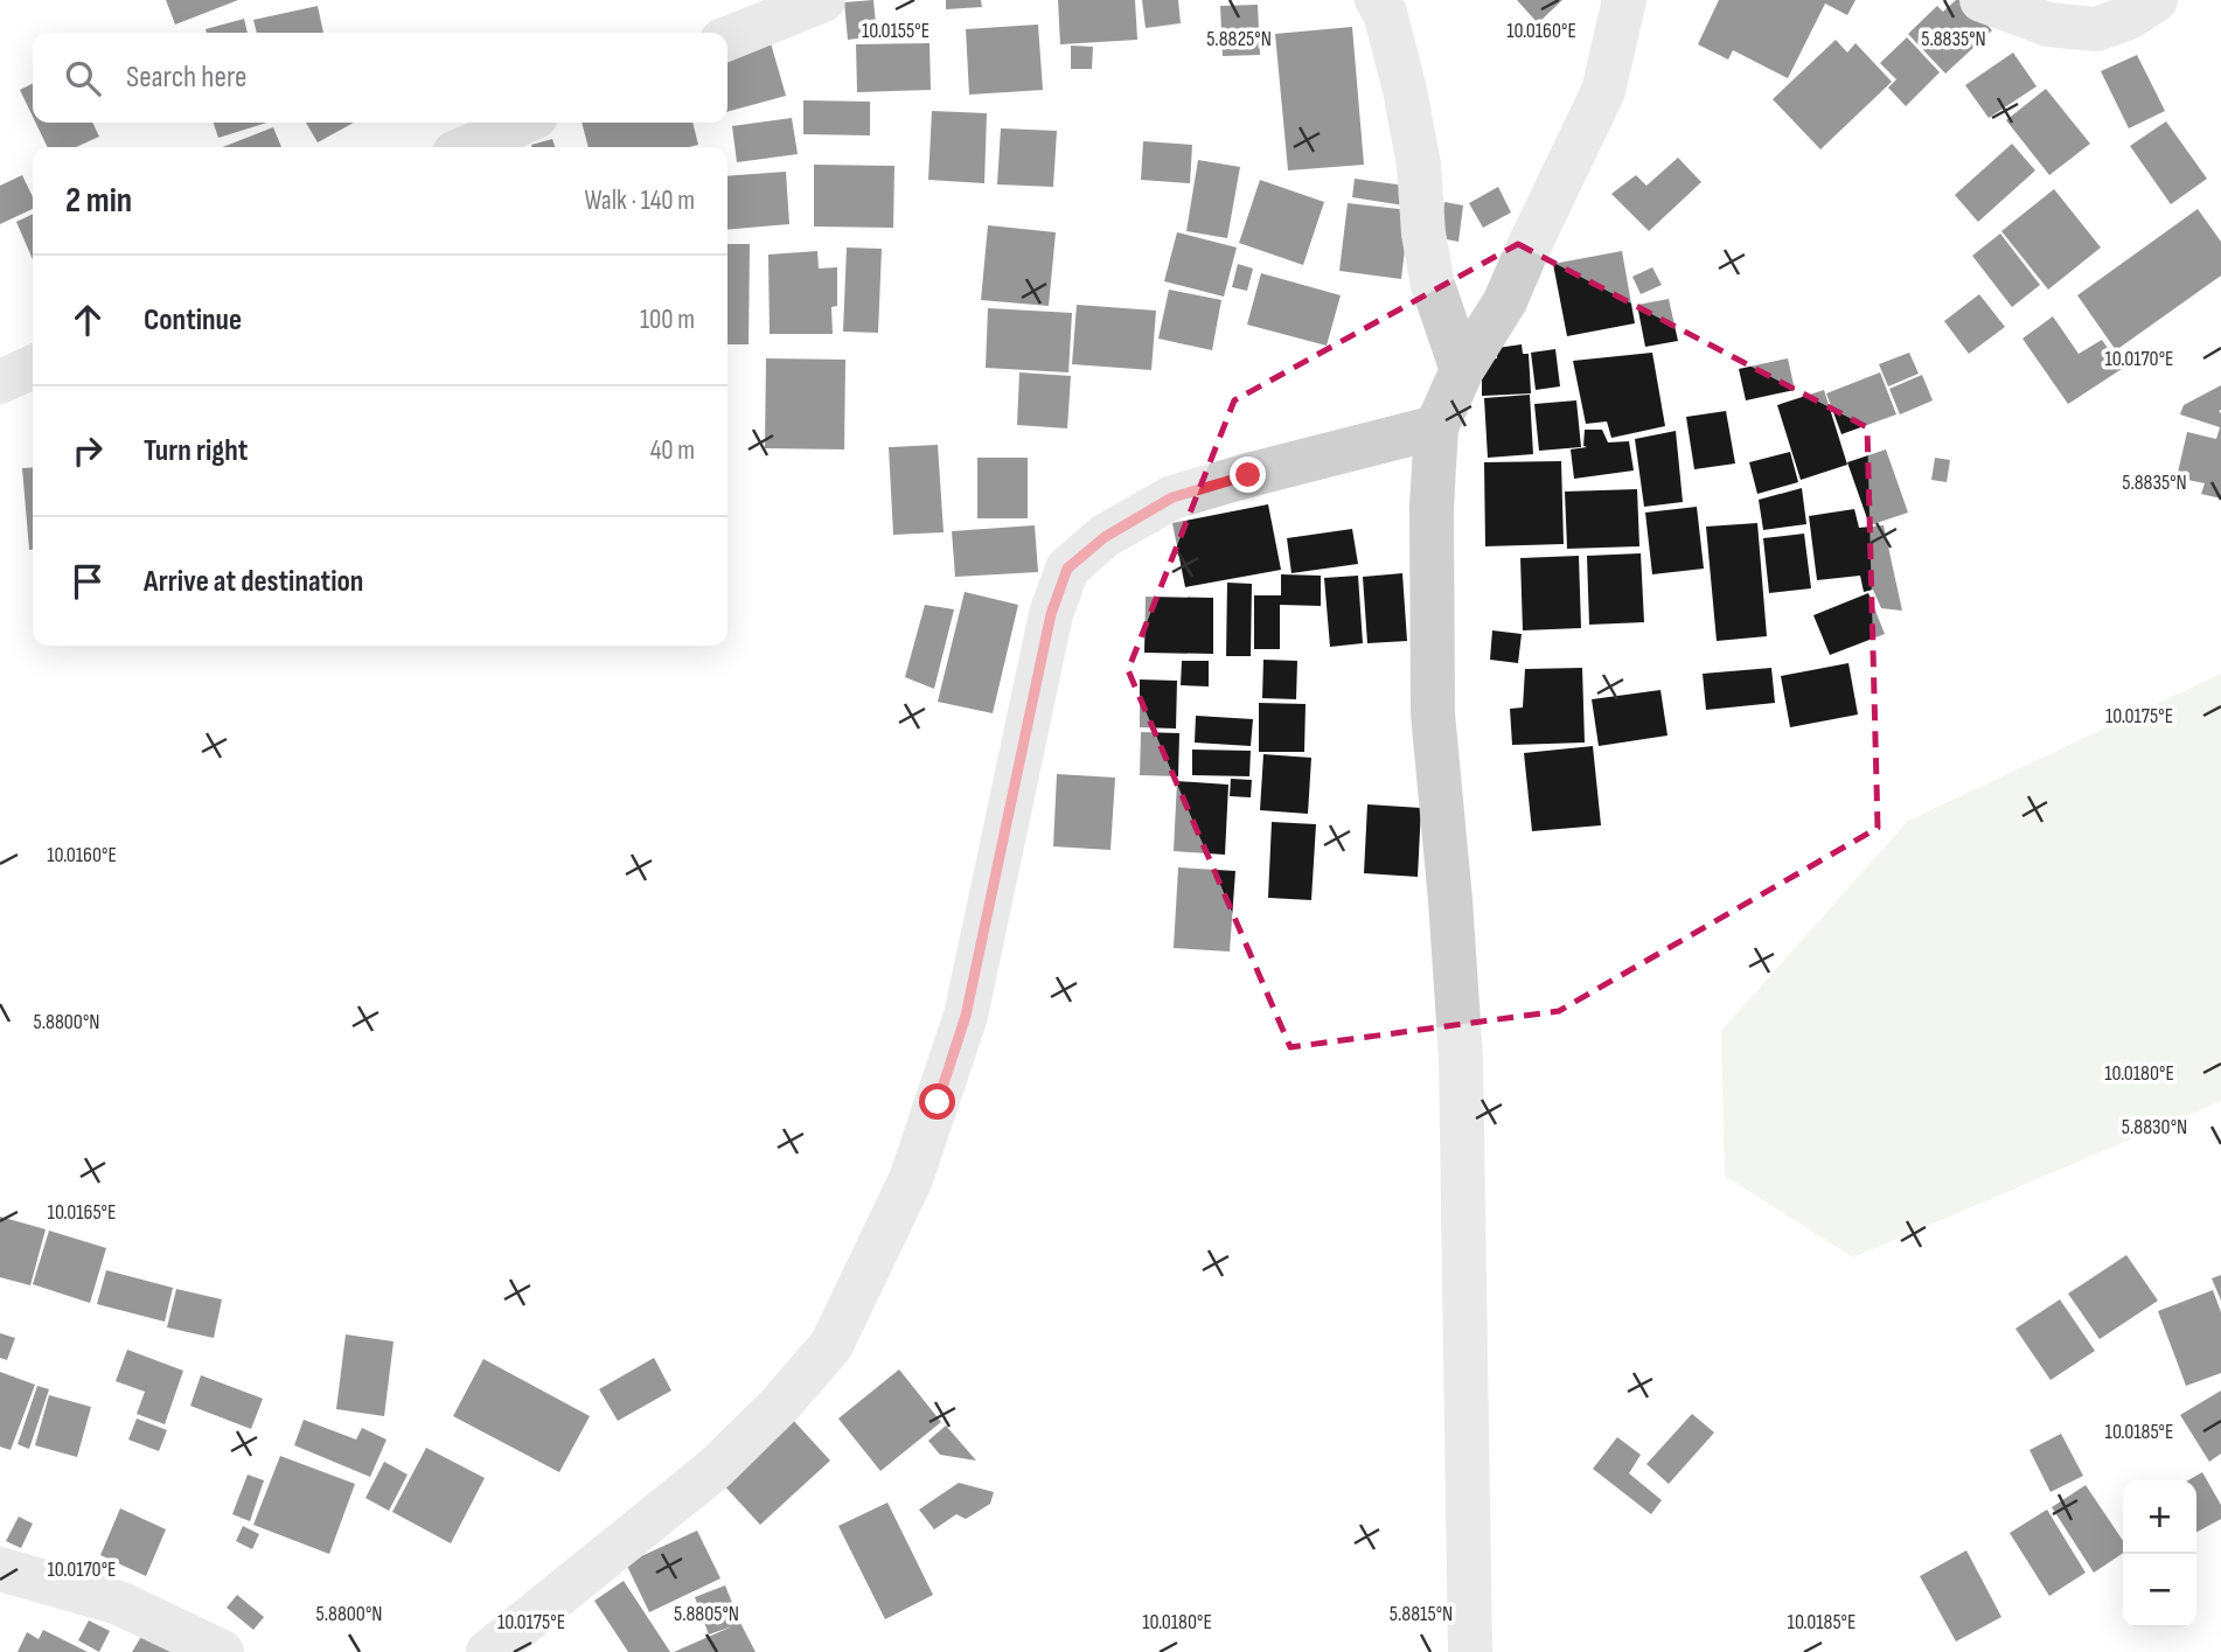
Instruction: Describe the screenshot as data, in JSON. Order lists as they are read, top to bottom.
{
  "page": {
    "search": "Search here",
    "heading": ["2 min", "Walk · 140 m"],
    "list": [
      ["Continue", "100 m"],
      ["Turn right", "40 m"],
      "Arrive at destination"
    ],
    "map_buttons": ["+", "−"]
  },
  "coordinates": [
    "10.0155°E",
    "10.0160°E",
    "5.8825°N",
    "5.8835°N",
    "10.0170°E",
    "10.0175°E",
    "5.8800°N",
    "10.0180°E",
    "5.8830°N",
    "10.0165°E",
    "10.0185°E",
    "5.8805°N",
    "5.8815°N"
  ]
}
